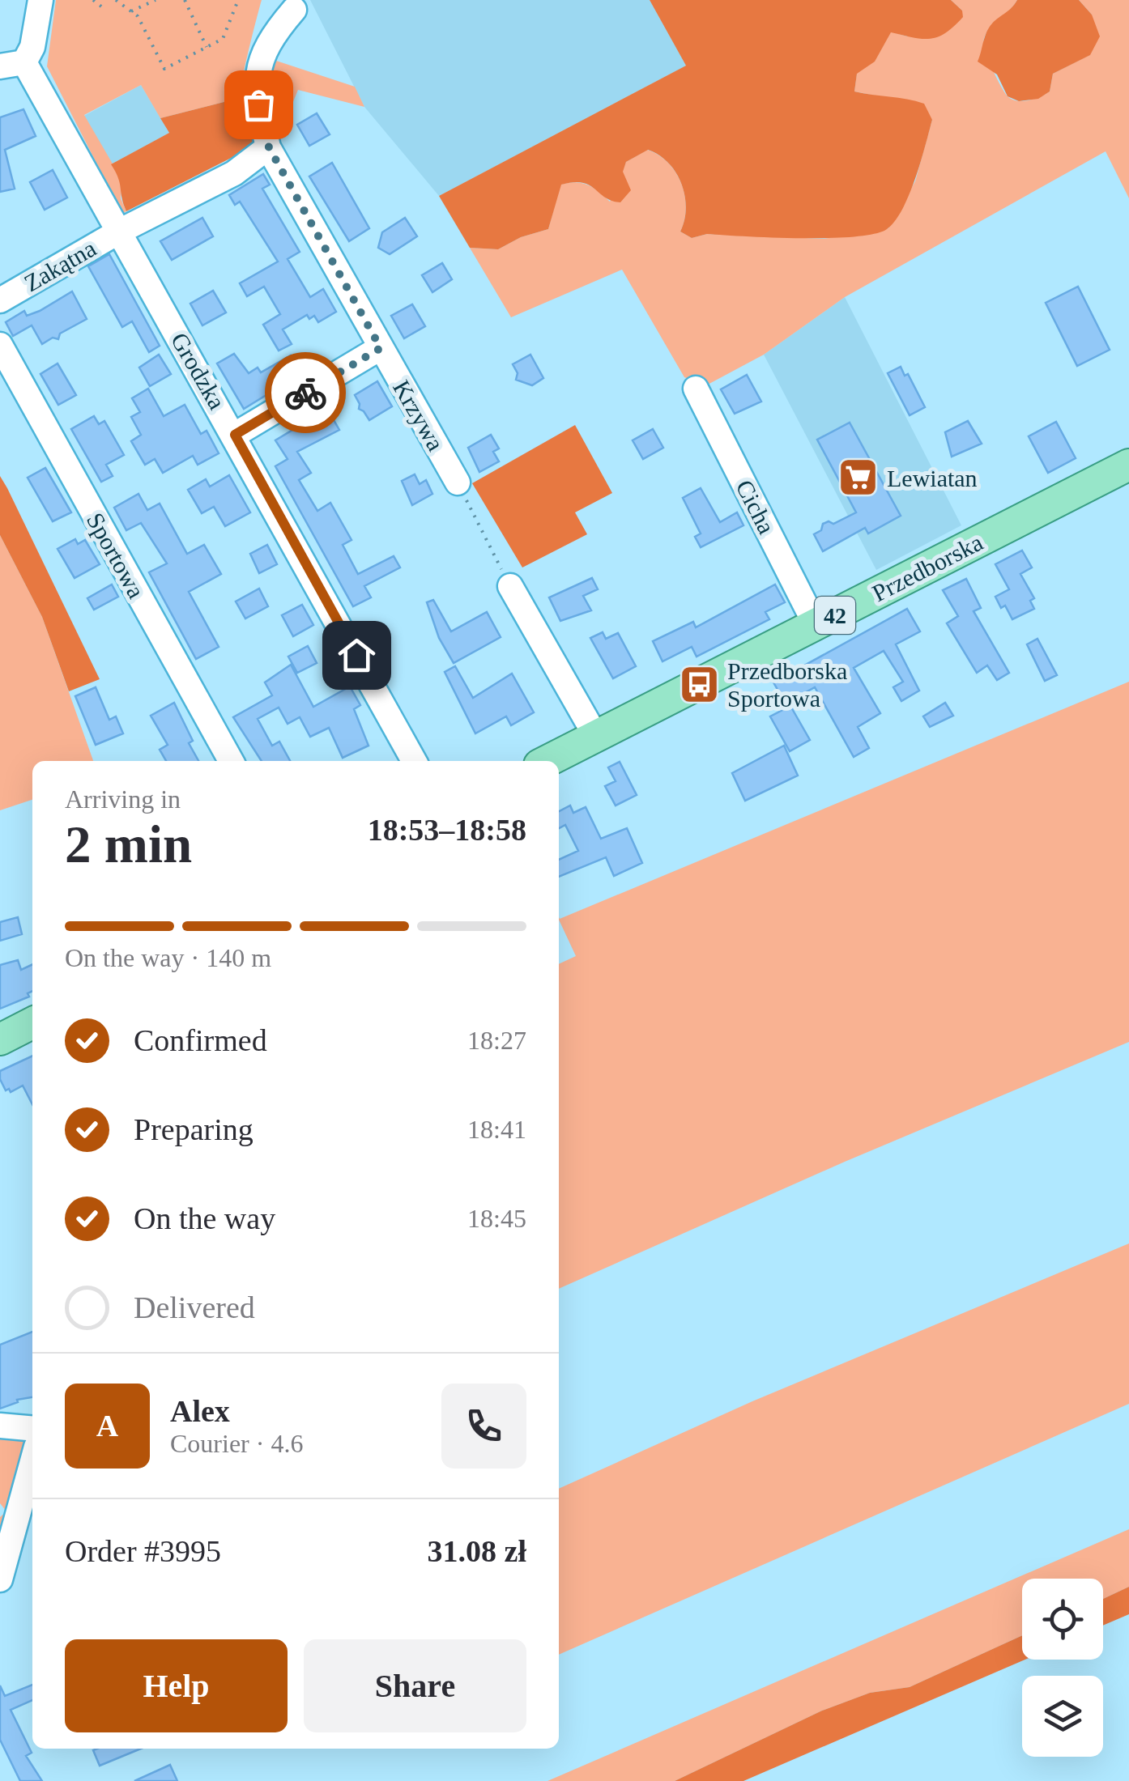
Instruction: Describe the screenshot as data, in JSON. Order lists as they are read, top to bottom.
{
  "streets": {
    "main road": ["Przedborska", "42"],
    "street": [
      "Zakątna",
      "Grodzka",
      "Krzywa",
      "Cicha",
      "Sportowa"
    ]
  },
  "crossings": [
    ["Zakątna", "Grodzka"],
    ["Zakątna", "Krzywa"],
    ["Cicha", "Przedborska"]
  ],
  "places": {
    "supermarket": ["Lewiatan"],
    "bus stop": ["Przedborska Sportowa"]
  },
  "page": {
    "heading": ["2 min", "Arriving in", "18:53–18:58"],
    "panel": [
      "Alex",
      "Courier · 4.6",
      "Order #3995",
      "31.08 zł"
    ],
    "bar": "On the way · 140 m",
    "list": [
      ["Confirmed", "18:27"],
      ["Preparing", "18:41"],
      ["On the way", "18:45"],
      "Delivered"
    ],
    "round": "A",
    "buttons": ["Help", "Share"]
  }
}
